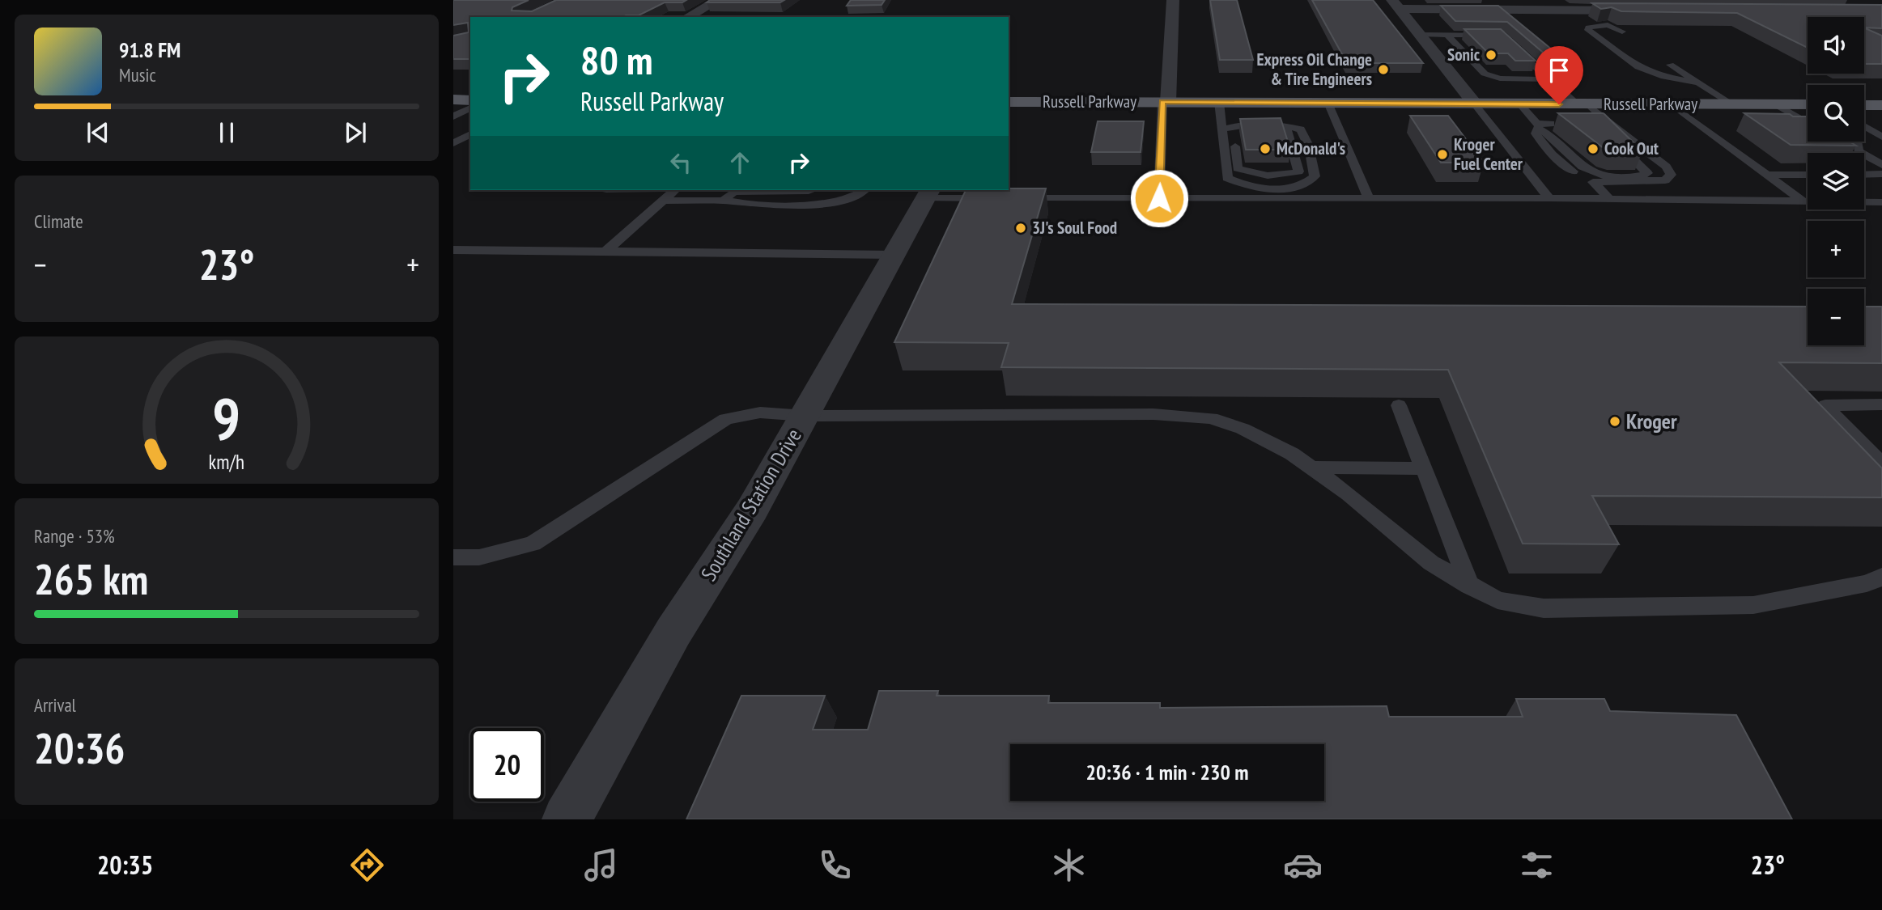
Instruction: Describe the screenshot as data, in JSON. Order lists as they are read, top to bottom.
{
  "streets": {
    "main road": ["Russell Parkway"],
    "street": ["Southland Station Drive"]
  },
  "places": [
    "Sonic",
    "Express Oil Change & Tire Engineers",
    "McDonald's",
    "Cook Out",
    "Kroger Fuel Center",
    "3J's Soul Food",
    "Kroger"
  ],
  "page": {
    "map_buttons": ["+", "−"],
    "turn": ["80 m", "Russell Parkway"],
    "song": ["91.8 FM", "Music"],
    "tile": [
      "Climate",
      ["Range · 53%", "265 km"],
      ["Arrival", "20:36"]
    ],
    "heat": ["−", "23°", "+"],
    "limit": "20",
    "trip": "20:36 · 1 min · 230 m",
    "tabs": ["20:35", "23°"],
    "gauge": ["9", "km/h"]
  }
}
